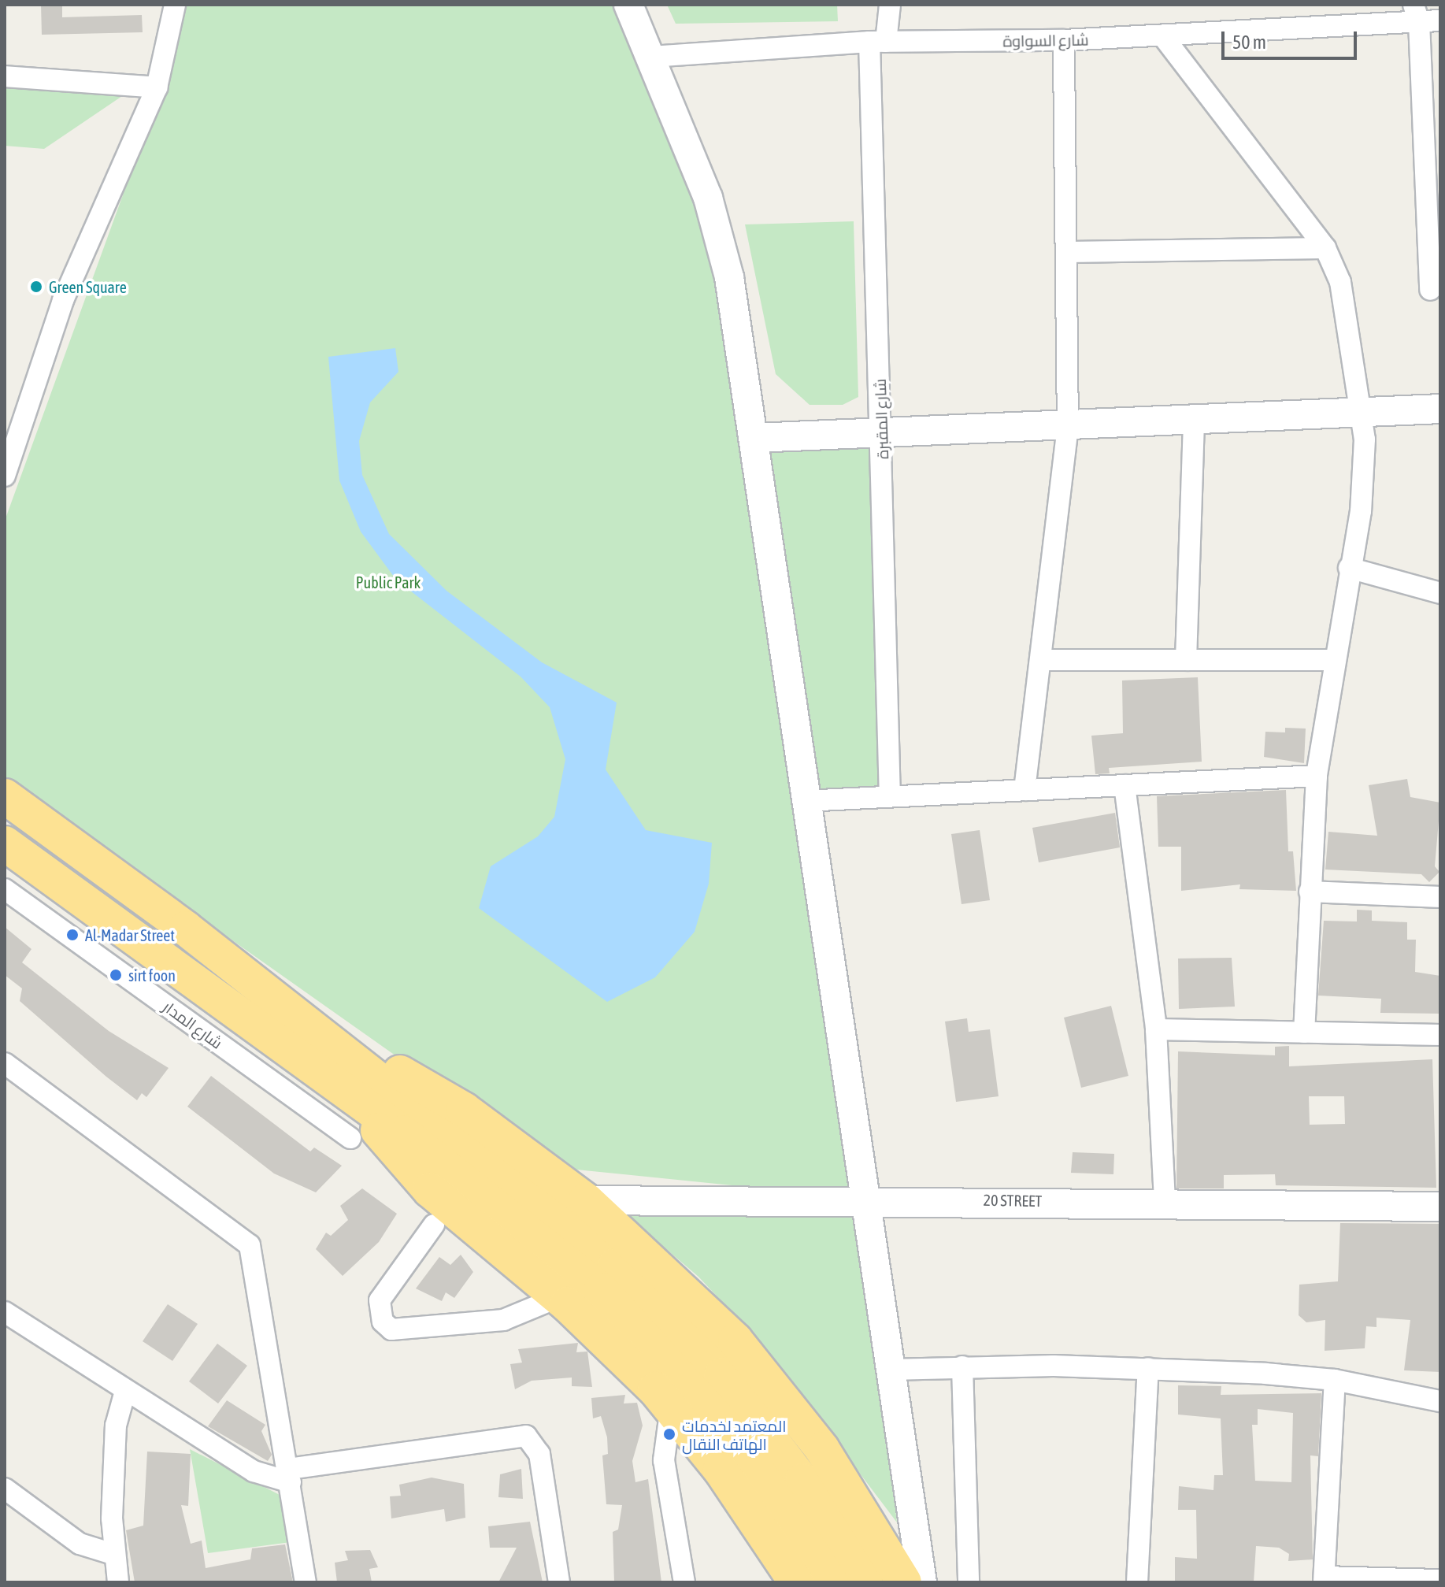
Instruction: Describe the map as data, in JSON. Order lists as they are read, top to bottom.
{
  "streets": {
    "street": [
      "شارع السواوة",
      "شارع المقبرة",
      "شارع المدار",
      "20 STREET"
    ]
  },
  "crossings": [
    ["شارع السواوة", "شارع المقبرة"]
  ],
  "parks": ["Public Park"],
  "places": [
    "Green Square",
    "Al-Madar Street",
    "sirt foon",
    "المعتمد لخدمات الهاتف النقال"
  ],
  "scale_bar": "50 m"
}
